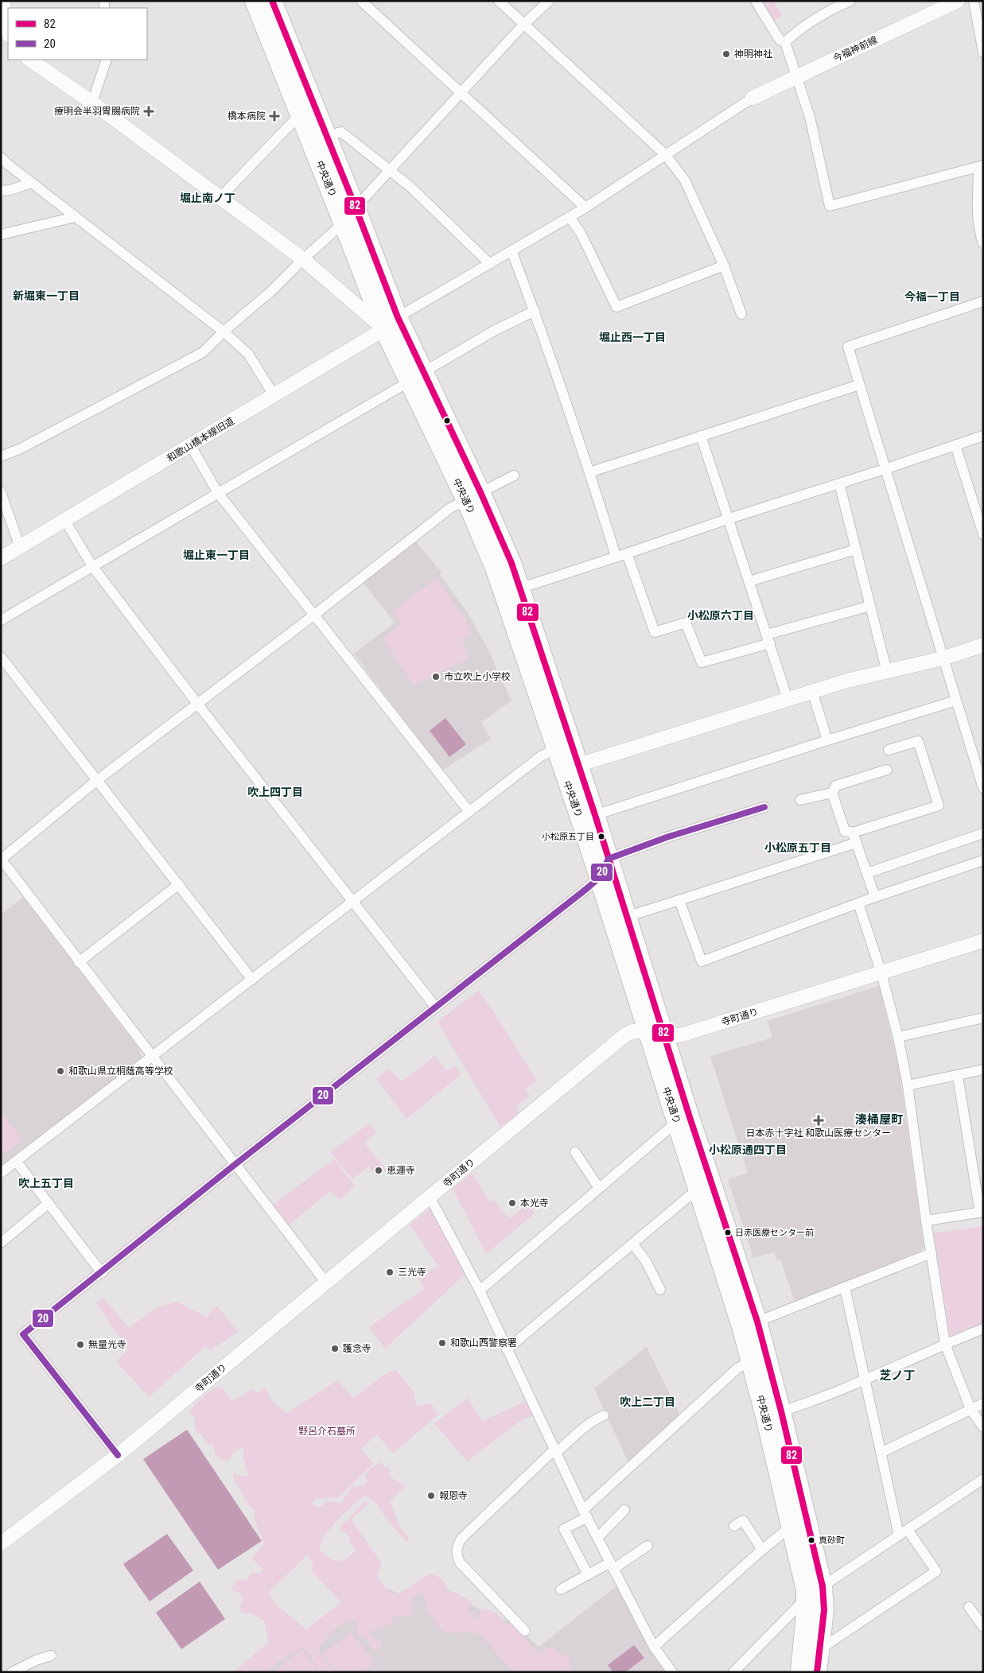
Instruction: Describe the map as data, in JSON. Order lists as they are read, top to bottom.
{
  "streets": {
    "highway": ["中央通り"],
    "street": ["今福神前線", "和歌山橋本線旧道", "寺町通り"]
  },
  "crossings": [
    ["中央通り", "和歌山橋本線旧道"],
    ["中央通り", "寺町通り"]
  ],
  "districts": [
    "堀止南ノ丁",
    "新堀東一丁目",
    "今福一丁目",
    "堀止西一丁目",
    "堀止東一丁目",
    "小松原六丁目",
    "吹上四丁目",
    "小松原五丁目",
    "湊桶屋町",
    "小松原通四丁目",
    "吹上五丁目",
    "芝ノ丁",
    "吹上二丁目"
  ],
  "parks": ["野呂介石墓所"],
  "places": {
    "other": [
      "神明神社",
      "市立吹上小学校",
      "小松原五丁目",
      "和歌山県立桐蔭高等学校",
      "恵運寺",
      "本光寺",
      "日赤医療センター前",
      "三光寺",
      "和歌山西警察署",
      "無量光寺",
      "護念寺",
      "報恩寺",
      "真砂町"
    ],
    "health": ["療明会半羽胃腸病院", "橋本病院", "日本赤十字社 和歌山医療センター"]
  },
  "lines": ["transit line 82", "transit line 20"],
  "legend": ["82", "20"]
}
